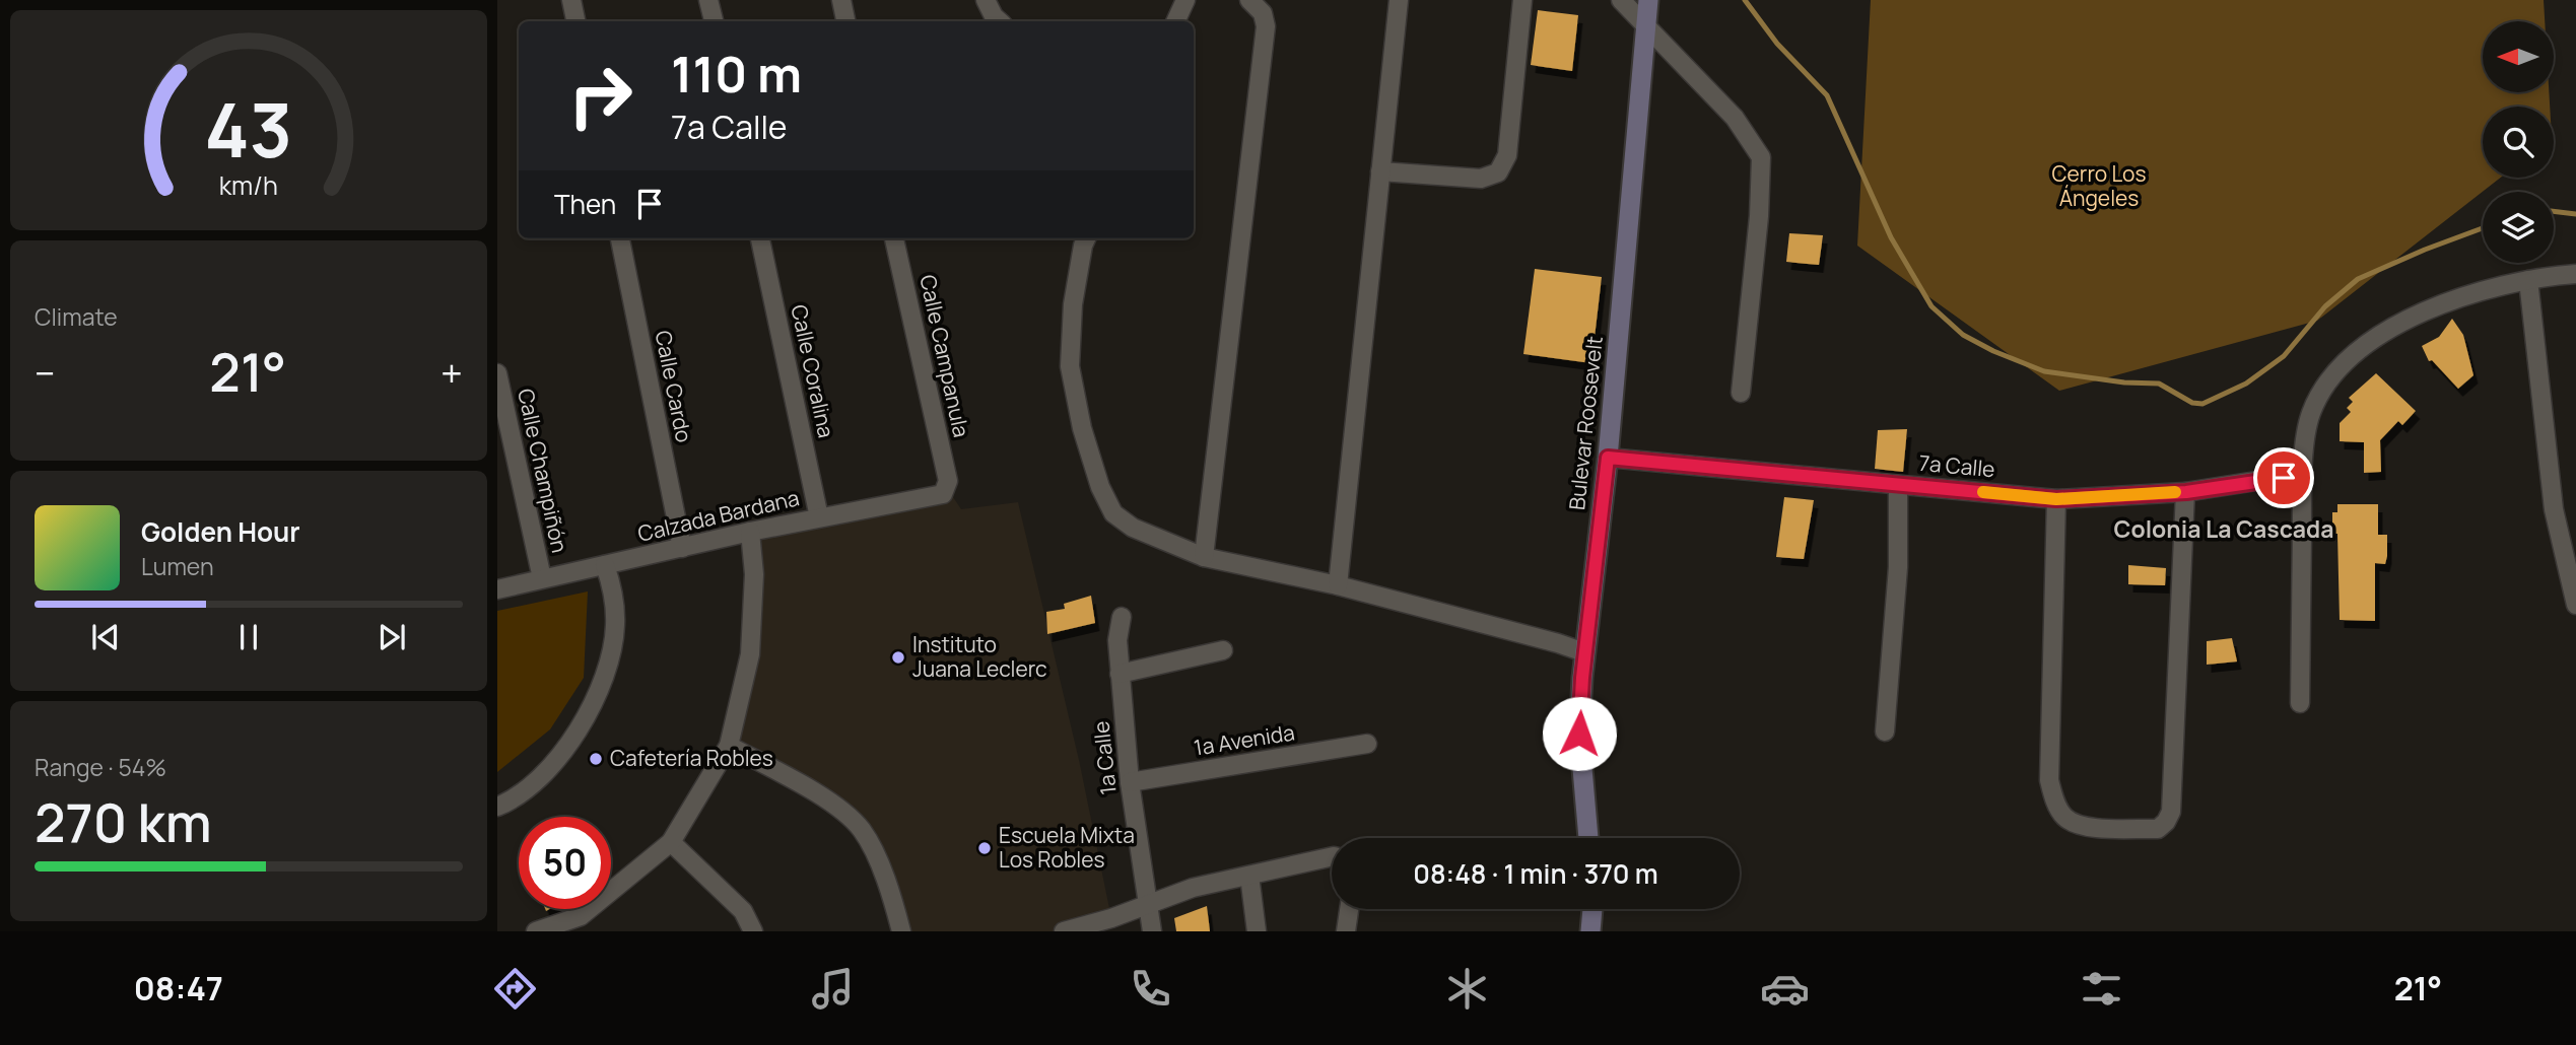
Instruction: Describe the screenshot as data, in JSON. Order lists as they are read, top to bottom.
{
  "streets": {
    "main road": ["Bulevar Roosevelt"],
    "street": [
      "Calle Campanula",
      "Calle Coralina",
      "Calle Cardo",
      "7a Calle",
      "Calle Champiñón",
      "Calzada Bardana",
      "1a Avenida",
      "1a Calle"
    ]
  },
  "crossings": [
    ["Calle Campanula", "Calzada Bardana"],
    ["Calle Coralina", "Calzada Bardana"],
    ["Calle Cardo", "Calzada Bardana"],
    ["Bulevar Roosevelt", "7a Calle"],
    ["Calle Champiñón", "Calzada Bardana"],
    ["1a Avenida", "1a Calle"]
  ],
  "districts": ["Colonia La Cascada"],
  "parks": ["Cerro Los Ángeles"],
  "places": ["Instituto Juana Leclerc", "Cafetería Robles", "Escuela Mixta Los Robles"],
  "north": "left",
  "page": {
    "turn": ["110 m", "7a Calle"],
    "then": "Then",
    "tile": [
      "Climate",
      ["Range · 54%", "270 km"]
    ],
    "heat": ["−", "21°", "+"],
    "song": ["Golden Hour", "Lumen"],
    "limit": "50",
    "trip": "08:48 · 1 min · 370 m",
    "tabs": ["08:47", "21°"],
    "gauge": ["43", "km/h"]
  }
}
